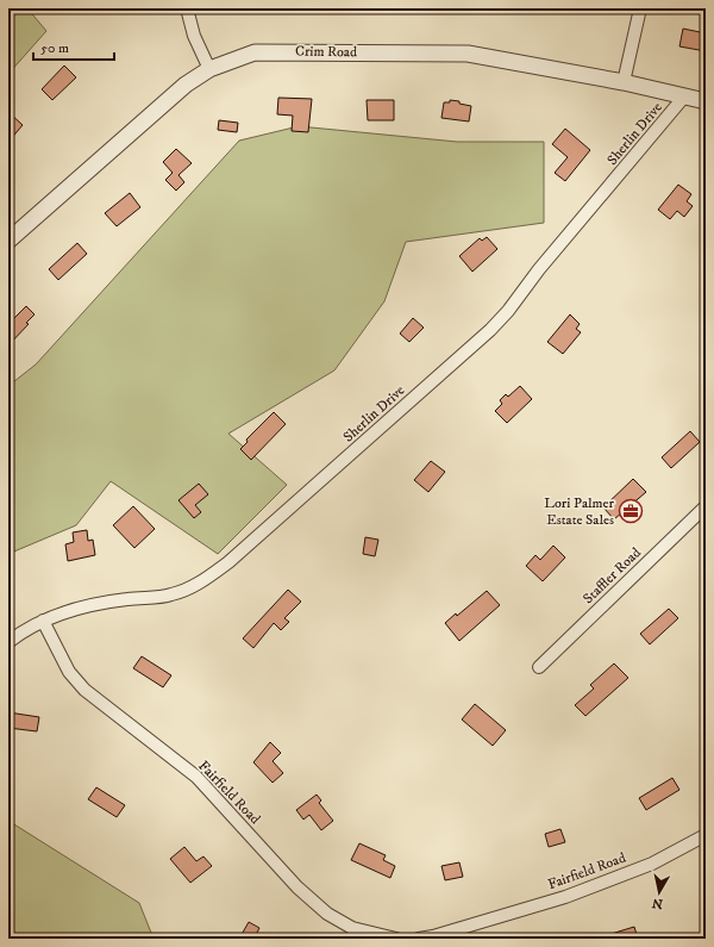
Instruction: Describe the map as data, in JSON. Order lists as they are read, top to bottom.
{
  "streets": {
    "street": [
      "Crim Road",
      "Sherlin Drive",
      "Staffler Road",
      "Fairfield Road"
    ]
  },
  "crossings": [
    ["Crim Road", "Sherlin Drive"],
    ["Sherlin Drive", "Fairfield Road"]
  ],
  "places": {
    "office": ["Lori Palmer Estate Sales"]
  },
  "scale_bar": "50 m",
  "north": "bottom"
}
